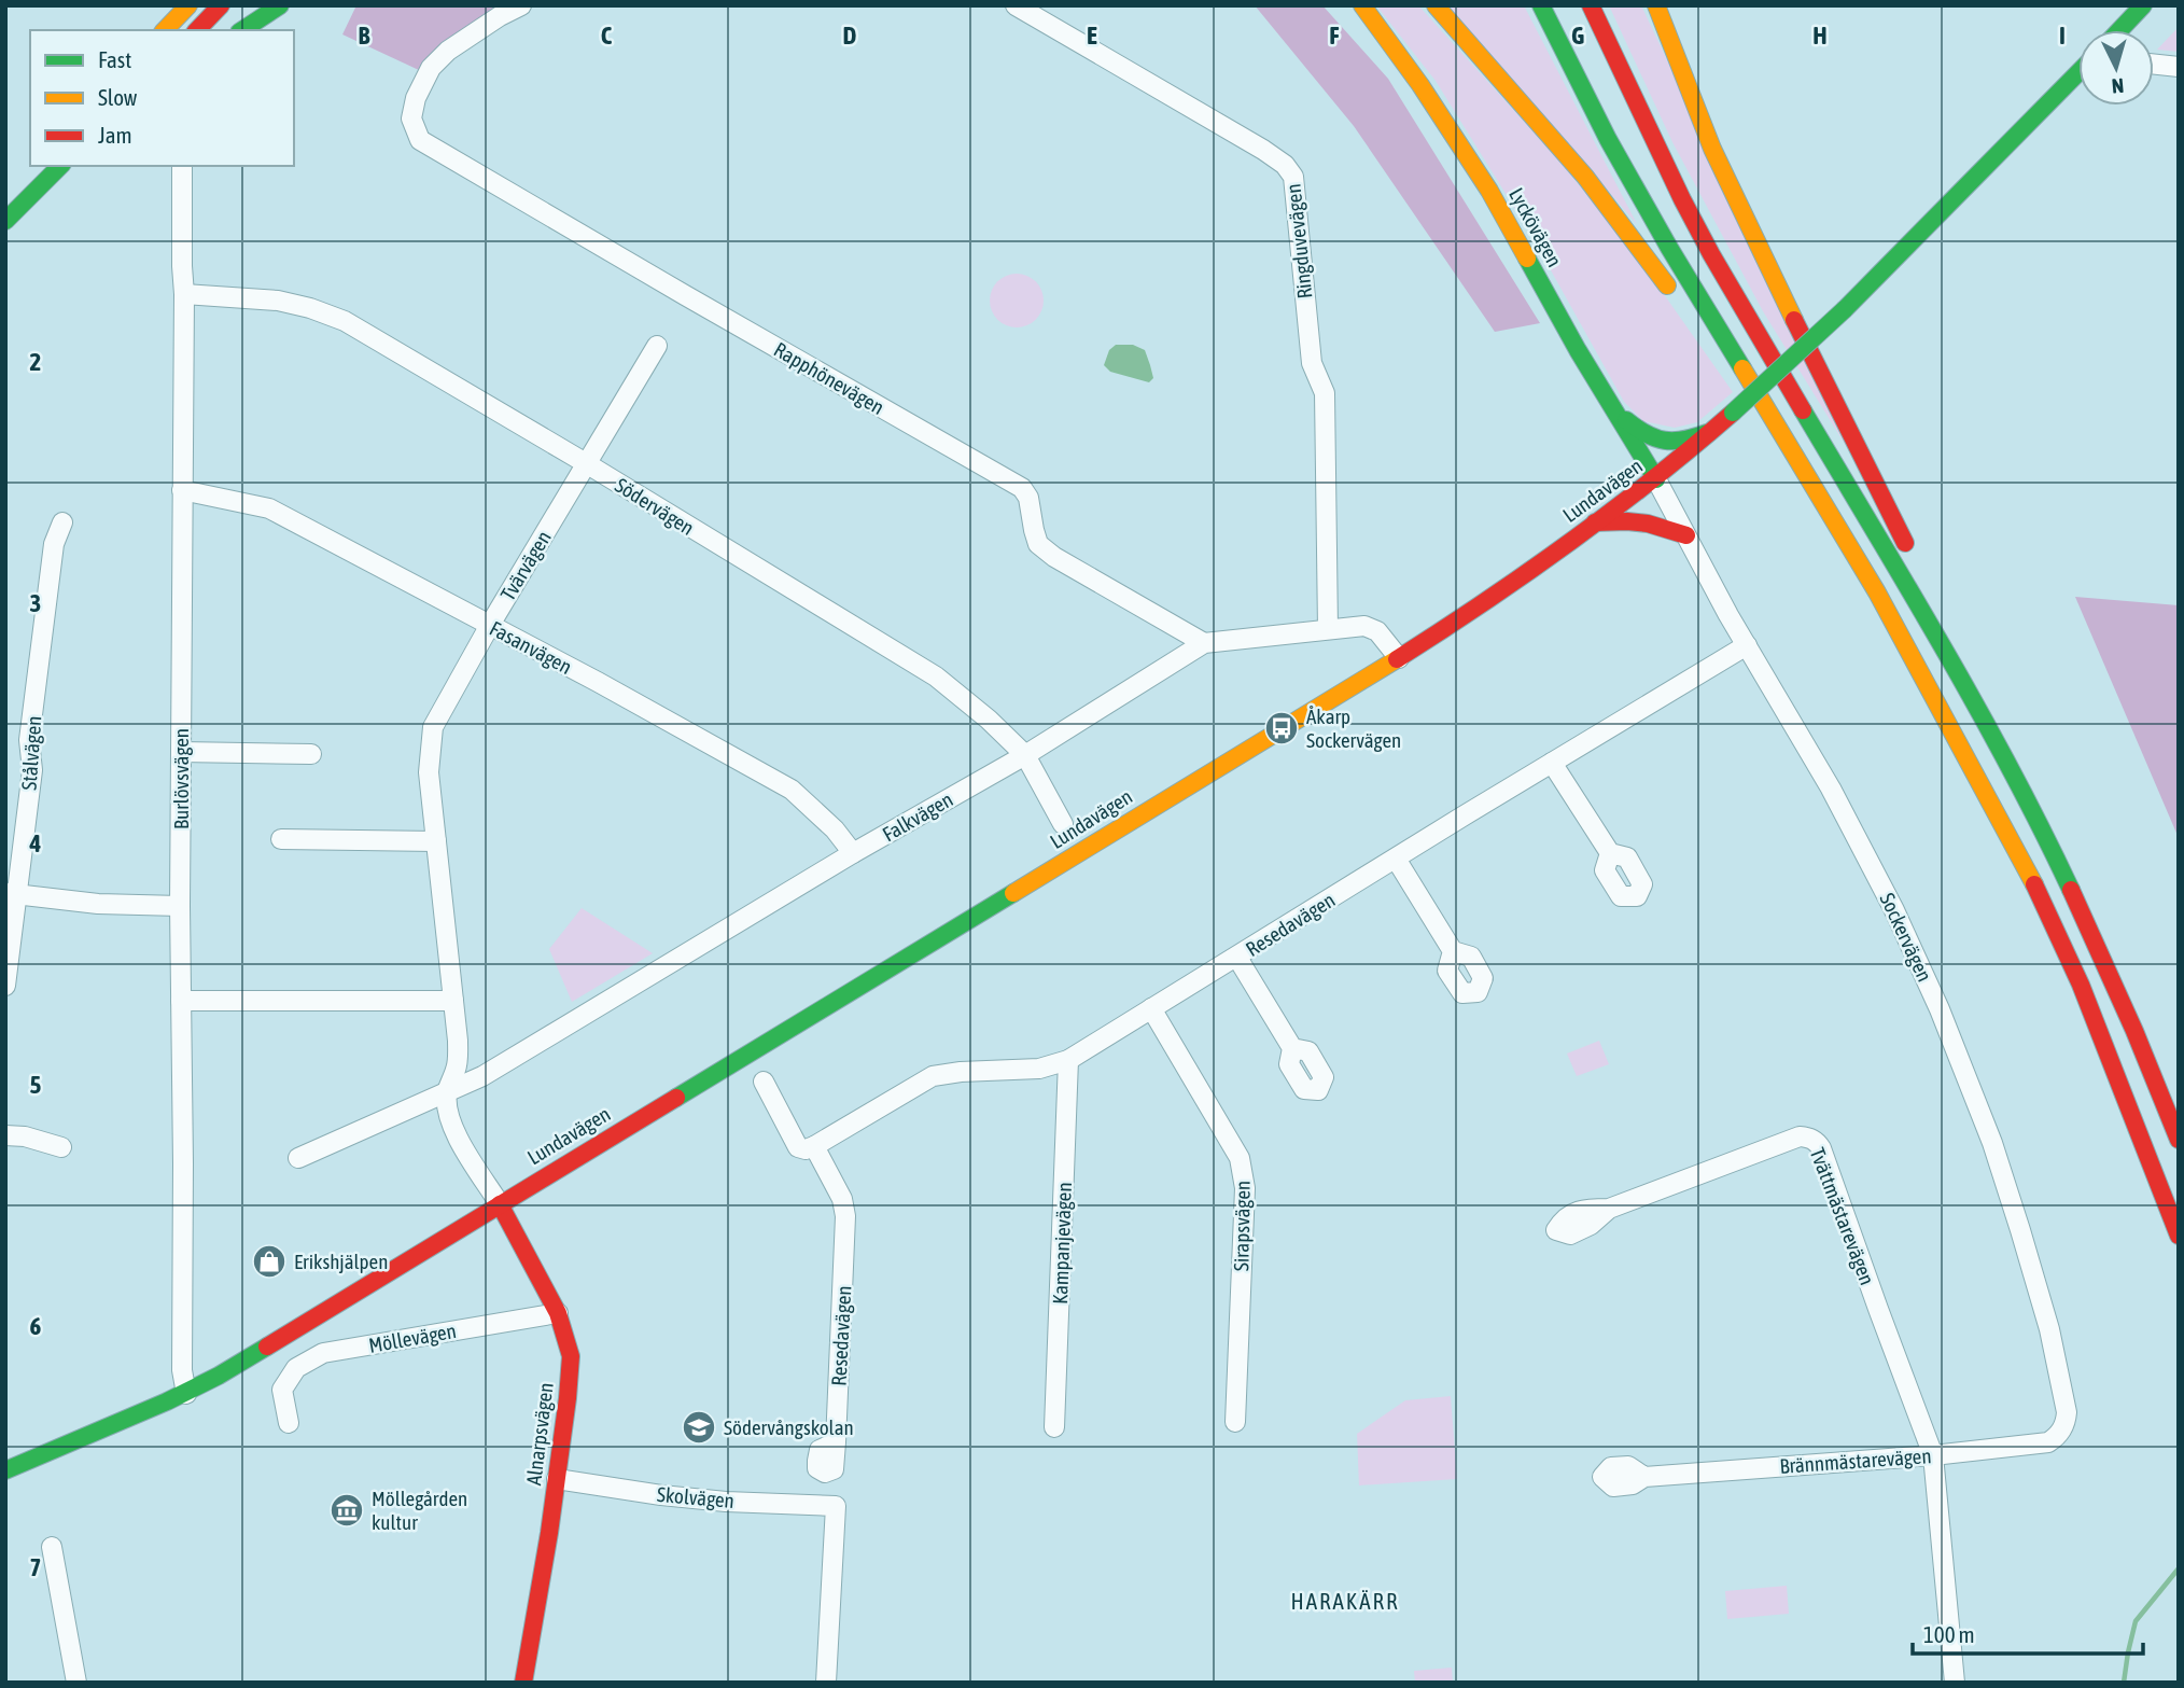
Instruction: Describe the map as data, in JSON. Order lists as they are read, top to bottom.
{
  "streets": {
    "main road": ["Lyckövägen", "Lundavägen", "Alnarpsvägen"],
    "street": [
      "Ringduvevägen",
      "Rapphönevägen",
      "Södervägen",
      "Tvärvägen",
      "Fasanvägen",
      "Stålvägen",
      "Burlövsvägen",
      "Falkvägen",
      "Resedavägen",
      "Sockervägen",
      "Tvättmästarevägen",
      "Sirapsvägen",
      "Kampanjevägen",
      "Möllevägen",
      "Brännmästarevägen",
      "Skolvägen"
    ]
  },
  "crossings": [
    ["Lyckövägen", "Lundavägen"],
    ["Lyckövägen", "Sockervägen"],
    ["Ringduvevägen", "Falkvägen"],
    ["Rapphönevägen", "Falkvägen"],
    ["Lundavägen", "Tvärvägen"],
    ["Lundavägen", "Burlövsvägen"],
    ["Lundavägen", "Falkvägen"],
    ["Lundavägen", "Sockervägen"],
    ["Lundavägen", "Alnarpsvägen"],
    ["Södervägen", "Tvärvägen"],
    ["Södervägen", "Burlövsvägen"],
    ["Södervägen", "Falkvägen"],
    ["Tvärvägen", "Fasanvägen"],
    ["Tvärvägen", "Falkvägen"],
    ["Tvärvägen", "Alnarpsvägen"],
    ["Fasanvägen", "Burlövsvägen"],
    ["Fasanvägen", "Falkvägen"],
    ["Resedavägen", "Sockervägen"],
    ["Resedavägen", "Sirapsvägen"],
    ["Resedavägen", "Kampanjevägen"],
    ["Sockervägen", "Brännmästarevägen"],
    ["Tvättmästarevägen", "Brännmästarevägen"],
    ["Möllevägen", "Alnarpsvägen"],
    ["Alnarpsvägen", "Skolvägen"]
  ],
  "districts": ["HARAKÄRR"],
  "places": {
    "bus stop": ["Åkarp Sockervägen"],
    "shop": ["Erikshjälpen"],
    "school or university": ["Södervångskolan"],
    "museum": ["Möllegården kultur"]
  },
  "legend": ["Fast", "Slow", "Jam"],
  "scale_bar": "100 m",
  "north": "bottom",
  "grid": {
    "columns": [
      "B",
      "C",
      "D",
      "E",
      "F",
      "G",
      "H",
      "I"
    ],
    "rows": [
      "2",
      "3",
      "4",
      "5",
      "6",
      "7"
    ]
  }
}
